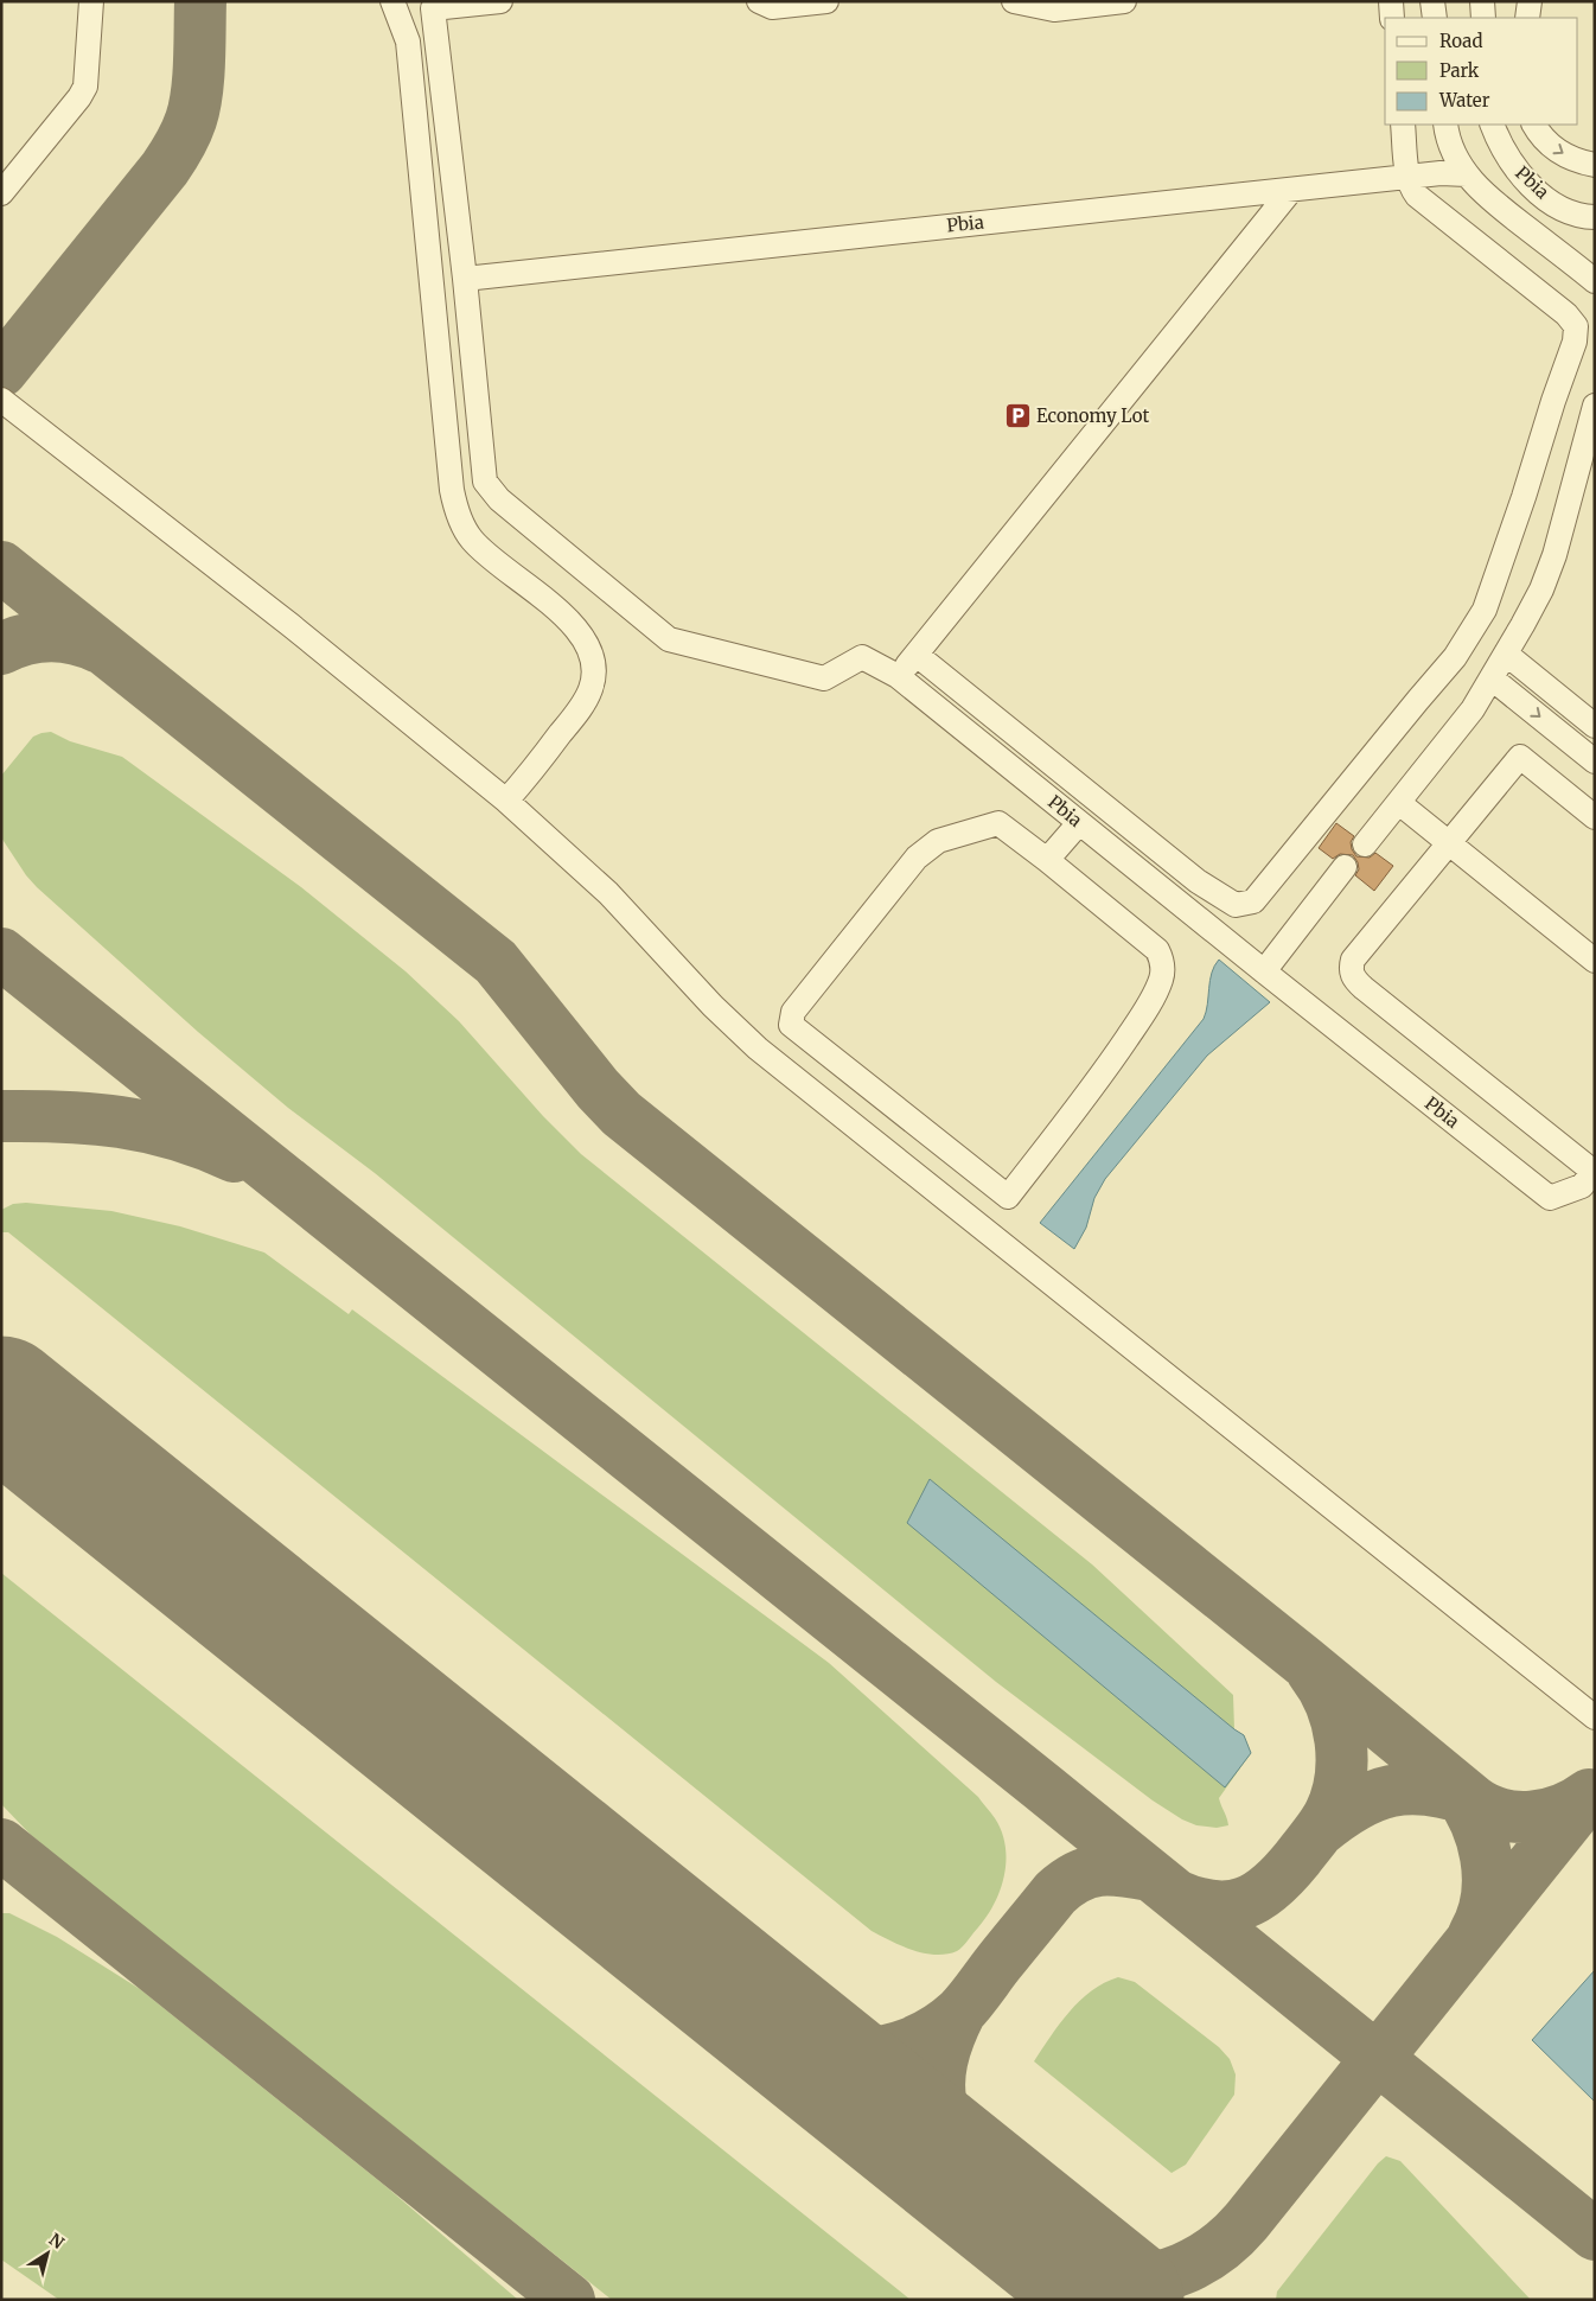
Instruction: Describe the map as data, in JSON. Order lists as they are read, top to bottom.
{
  "streets": {
    "street": ["Pbia"]
  },
  "places": {
    "parking": ["Economy Lot"]
  },
  "legend": ["Road", "Park", "Water"],
  "north": "top right"
}
